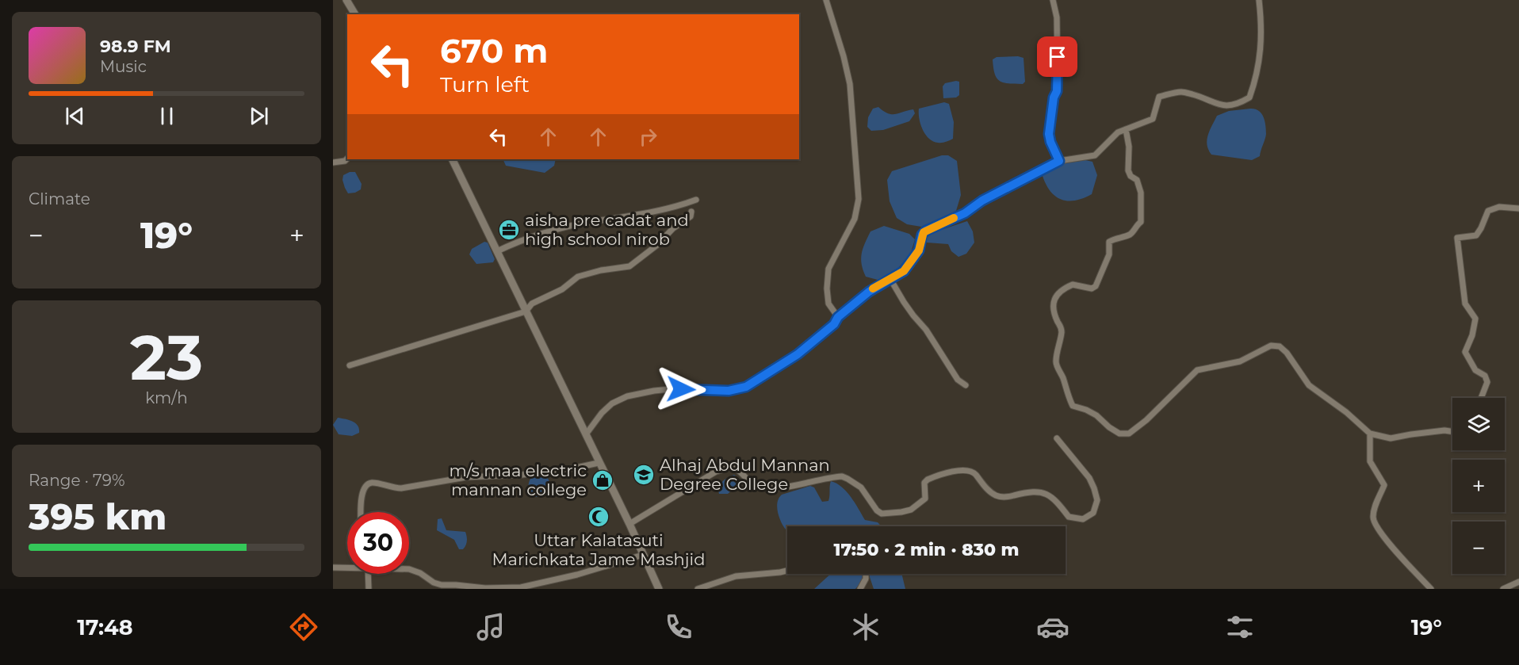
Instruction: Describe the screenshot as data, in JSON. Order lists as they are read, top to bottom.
{
  "places": {
    "office": ["aisha pre cadat and high school nirob"],
    "school or university": ["Alhaj Abdul Mannan Degree College"],
    "shop": ["m/s maa electric mannan college"],
    "mosque": ["Uttar Kalatasuti Marichkata Jame Mashjid"]
  },
  "page": {
    "turn": ["670 m", "Turn left"],
    "song": ["98.9 FM", "Music"],
    "tile": [
      "Climate",
      ["23", "km/h"],
      ["Range · 79%", "395 km"]
    ],
    "heat": ["−", "19°", "+"],
    "map_buttons": ["+", "−"],
    "limit": "30",
    "trip": "17:50 · 2 min · 830 m",
    "tabs": ["17:48", "19°"]
  }
}
